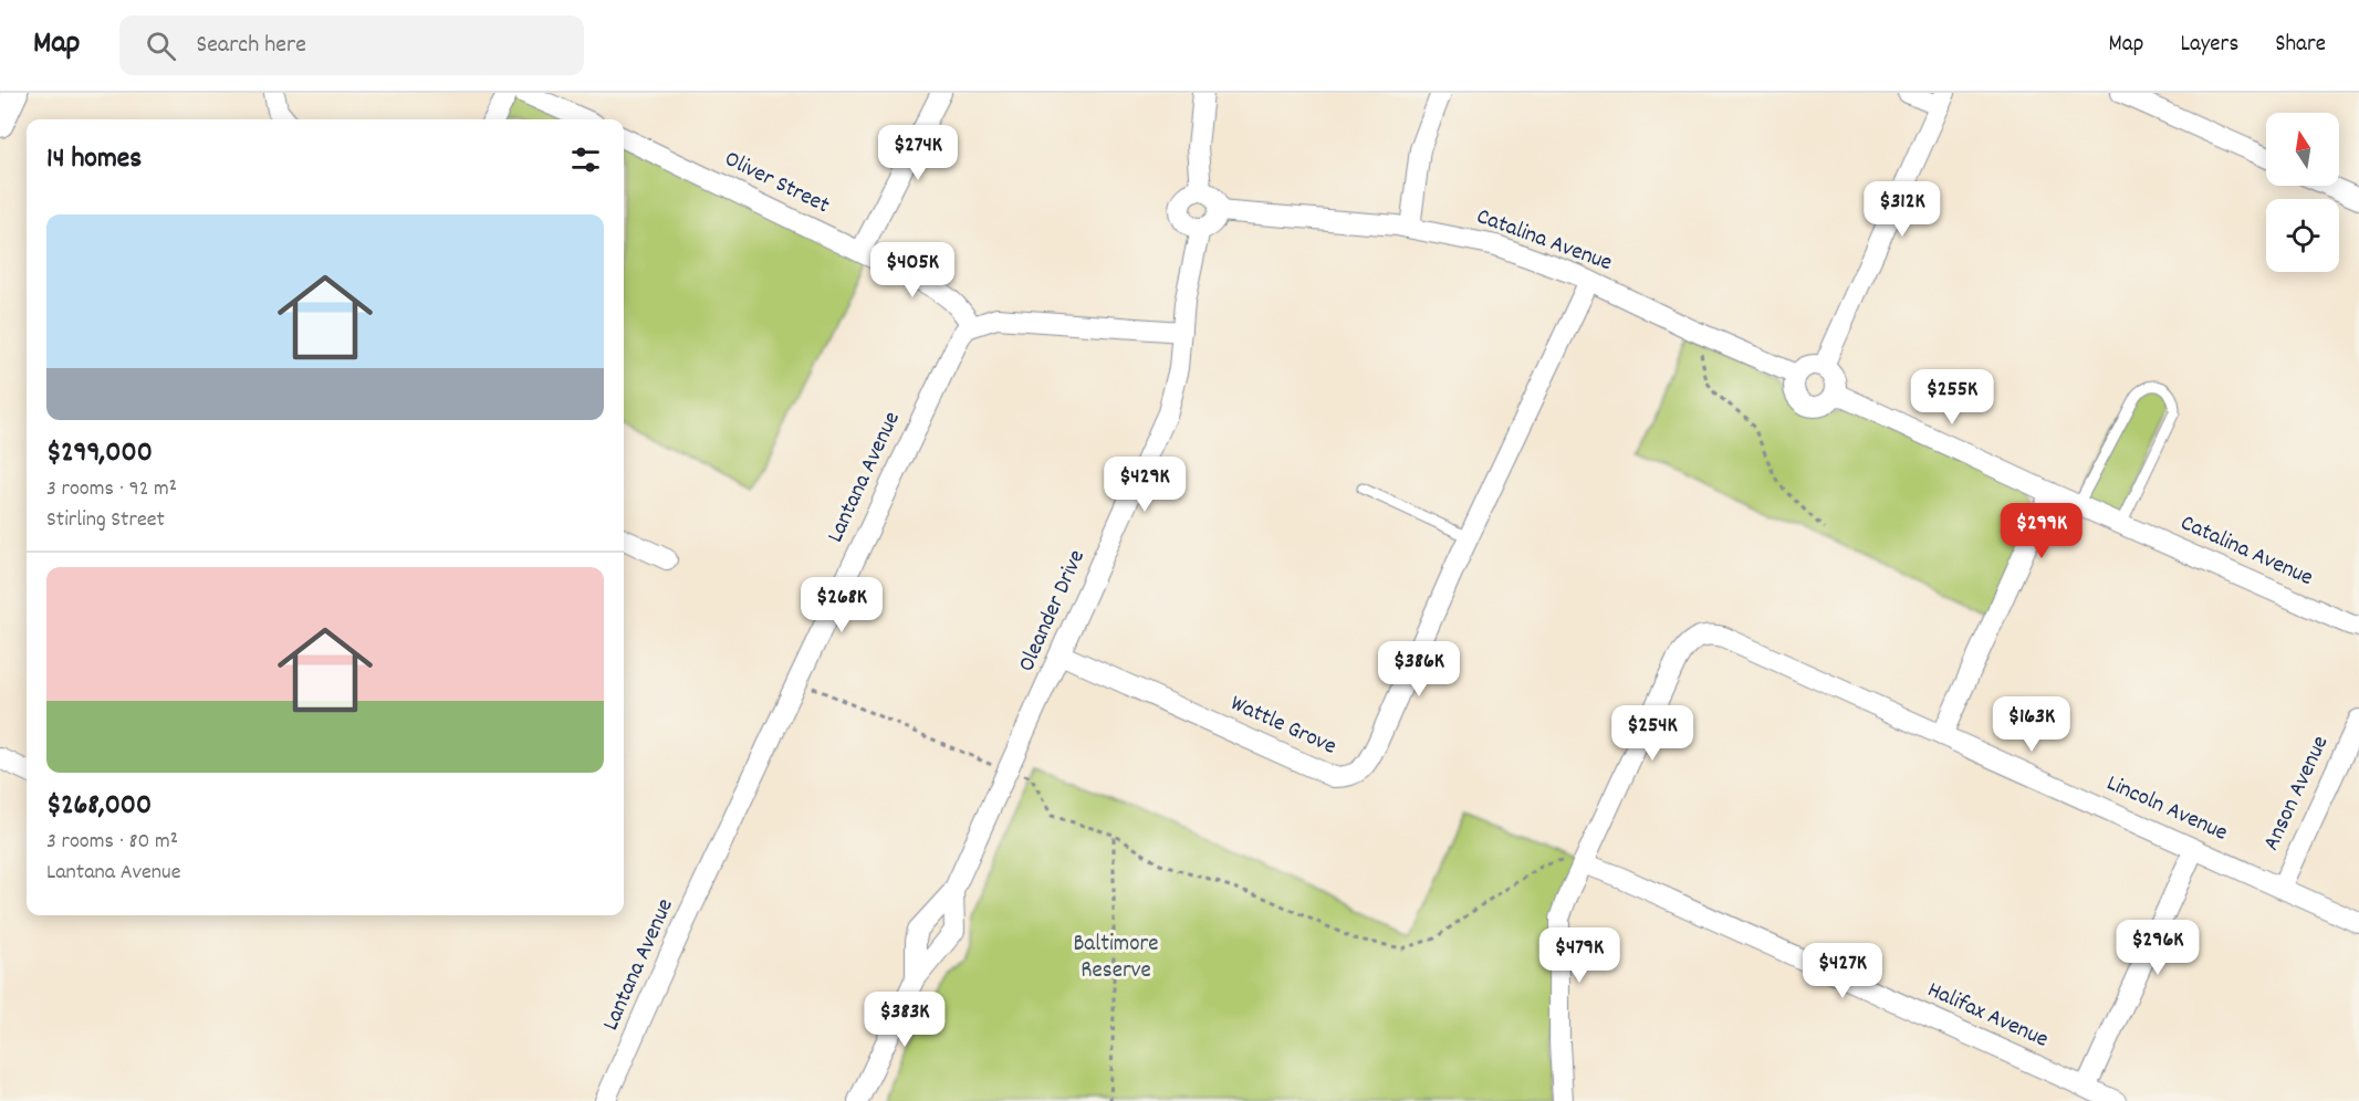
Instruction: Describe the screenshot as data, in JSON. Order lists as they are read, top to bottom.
{
  "streets": {
    "street": [
      "Oliver Street",
      "Catalina Avenue",
      "Lantana Avenue",
      "Oleander Drive",
      "Wattle Grove",
      "Anson Avenue",
      "Lincoln Avenue",
      "Halifax Avenue"
    ]
  },
  "crossings": [
    ["Oliver Street", "Lantana Avenue"],
    ["Catalina Avenue", "Oleander Drive"],
    ["Catalina Avenue", "Wattle Grove"],
    ["Oleander Drive", "Wattle Grove"],
    ["Anson Avenue", "Lincoln Avenue"],
    ["Lincoln Avenue", "Halifax Avenue"]
  ],
  "parks": ["Baltimore Reserve"],
  "north": "top",
  "page": {
    "header": "Map",
    "search": "Search here",
    "nav": ["Map", "Layers", "Share"],
    "heading": "14 homes",
    "price": [
      "$274K",
      "$312K",
      "$405K",
      "$255K",
      "$429K",
      "$299K",
      "$268K",
      "$386K",
      "$163K",
      "$254K",
      "$296K",
      "$479K",
      "$427K",
      "$383K"
    ],
    "list": [
      {
        "name": "$299,000",
        "note": "3 rooms · 92 m² · Stirling Street"
      },
      {
        "name": "$268,000",
        "note": "3 rooms · 80 m² · Lantana Avenue"
      }
    ]
  }
}
